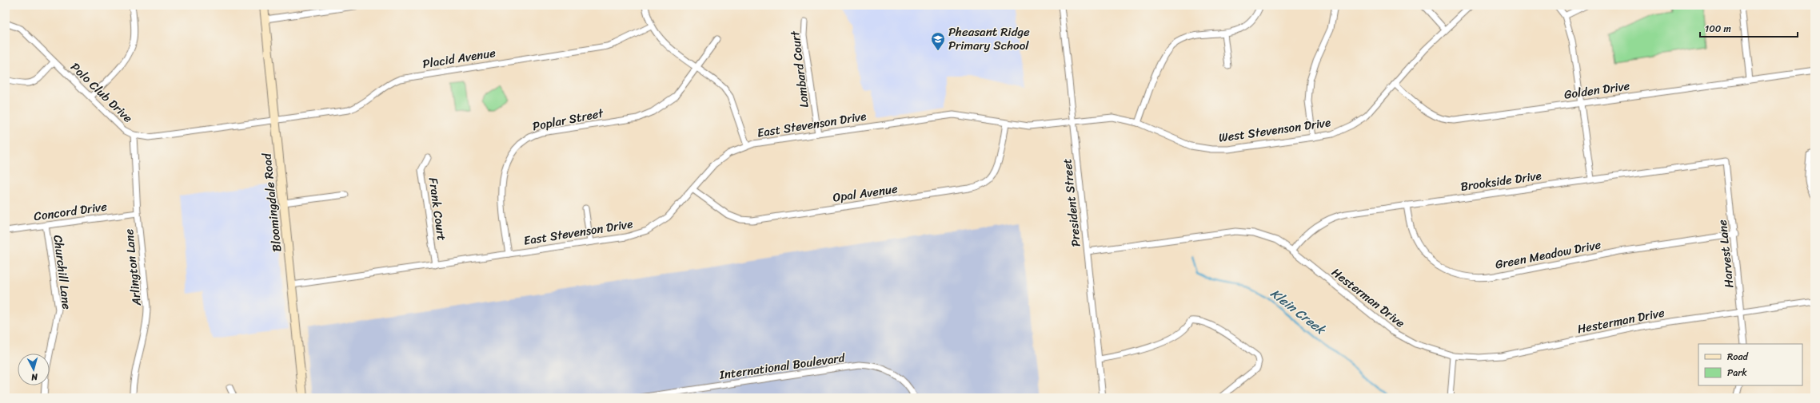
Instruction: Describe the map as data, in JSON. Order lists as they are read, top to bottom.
{
  "streets": {
    "main road": ["Bloomingdale Road"],
    "street": [
      "Placid Avenue",
      "Lombard Court",
      "Golden Drive",
      "Polo Club Drive",
      "Poplar Street",
      "East Stevenson Drive",
      "West Stevenson Drive",
      "Brookside Drive",
      "Opal Avenue",
      "President Street",
      "Frank Court",
      "Concord Drive",
      "Harvest Lane",
      "Green Meadow Drive",
      "Arlington Lane",
      "Churchill Lane",
      "Hesterman Drive",
      "International Boulevard"
    ]
  },
  "crossings": [
    ["Placid Avenue", "Polo Club Drive"],
    ["Placid Avenue", "Bloomingdale Road"],
    ["Lombard Court", "East Stevenson Drive"],
    ["Golden Drive", "West Stevenson Drive"],
    ["Polo Club Drive", "Bloomingdale Road"],
    ["Polo Club Drive", "Arlington Lane"],
    ["Poplar Street", "East Stevenson Drive"],
    ["East Stevenson Drive", "West Stevenson Drive"],
    ["East Stevenson Drive", "Opal Avenue"],
    ["East Stevenson Drive", "Bloomingdale Road"],
    ["East Stevenson Drive", "President Street"],
    ["East Stevenson Drive", "Frank Court"],
    ["West Stevenson Drive", "President Street"],
    ["Brookside Drive", "Harvest Lane"],
    ["Brookside Drive", "Green Meadow Drive"],
    ["Brookside Drive", "Hesterman Drive"],
    ["President Street", "Hesterman Drive"],
    ["Concord Drive", "Arlington Lane"],
    ["Concord Drive", "Churchill Lane"],
    ["Harvest Lane", "Green Meadow Drive"],
    ["Harvest Lane", "Hesterman Drive"]
  ],
  "water": ["Klein Creek"],
  "places": {
    "school or university": ["Pheasant Ridge Primary School"]
  },
  "legend": ["Road", "Park"],
  "scale_bar": "100 m",
  "north": "bottom"
}
